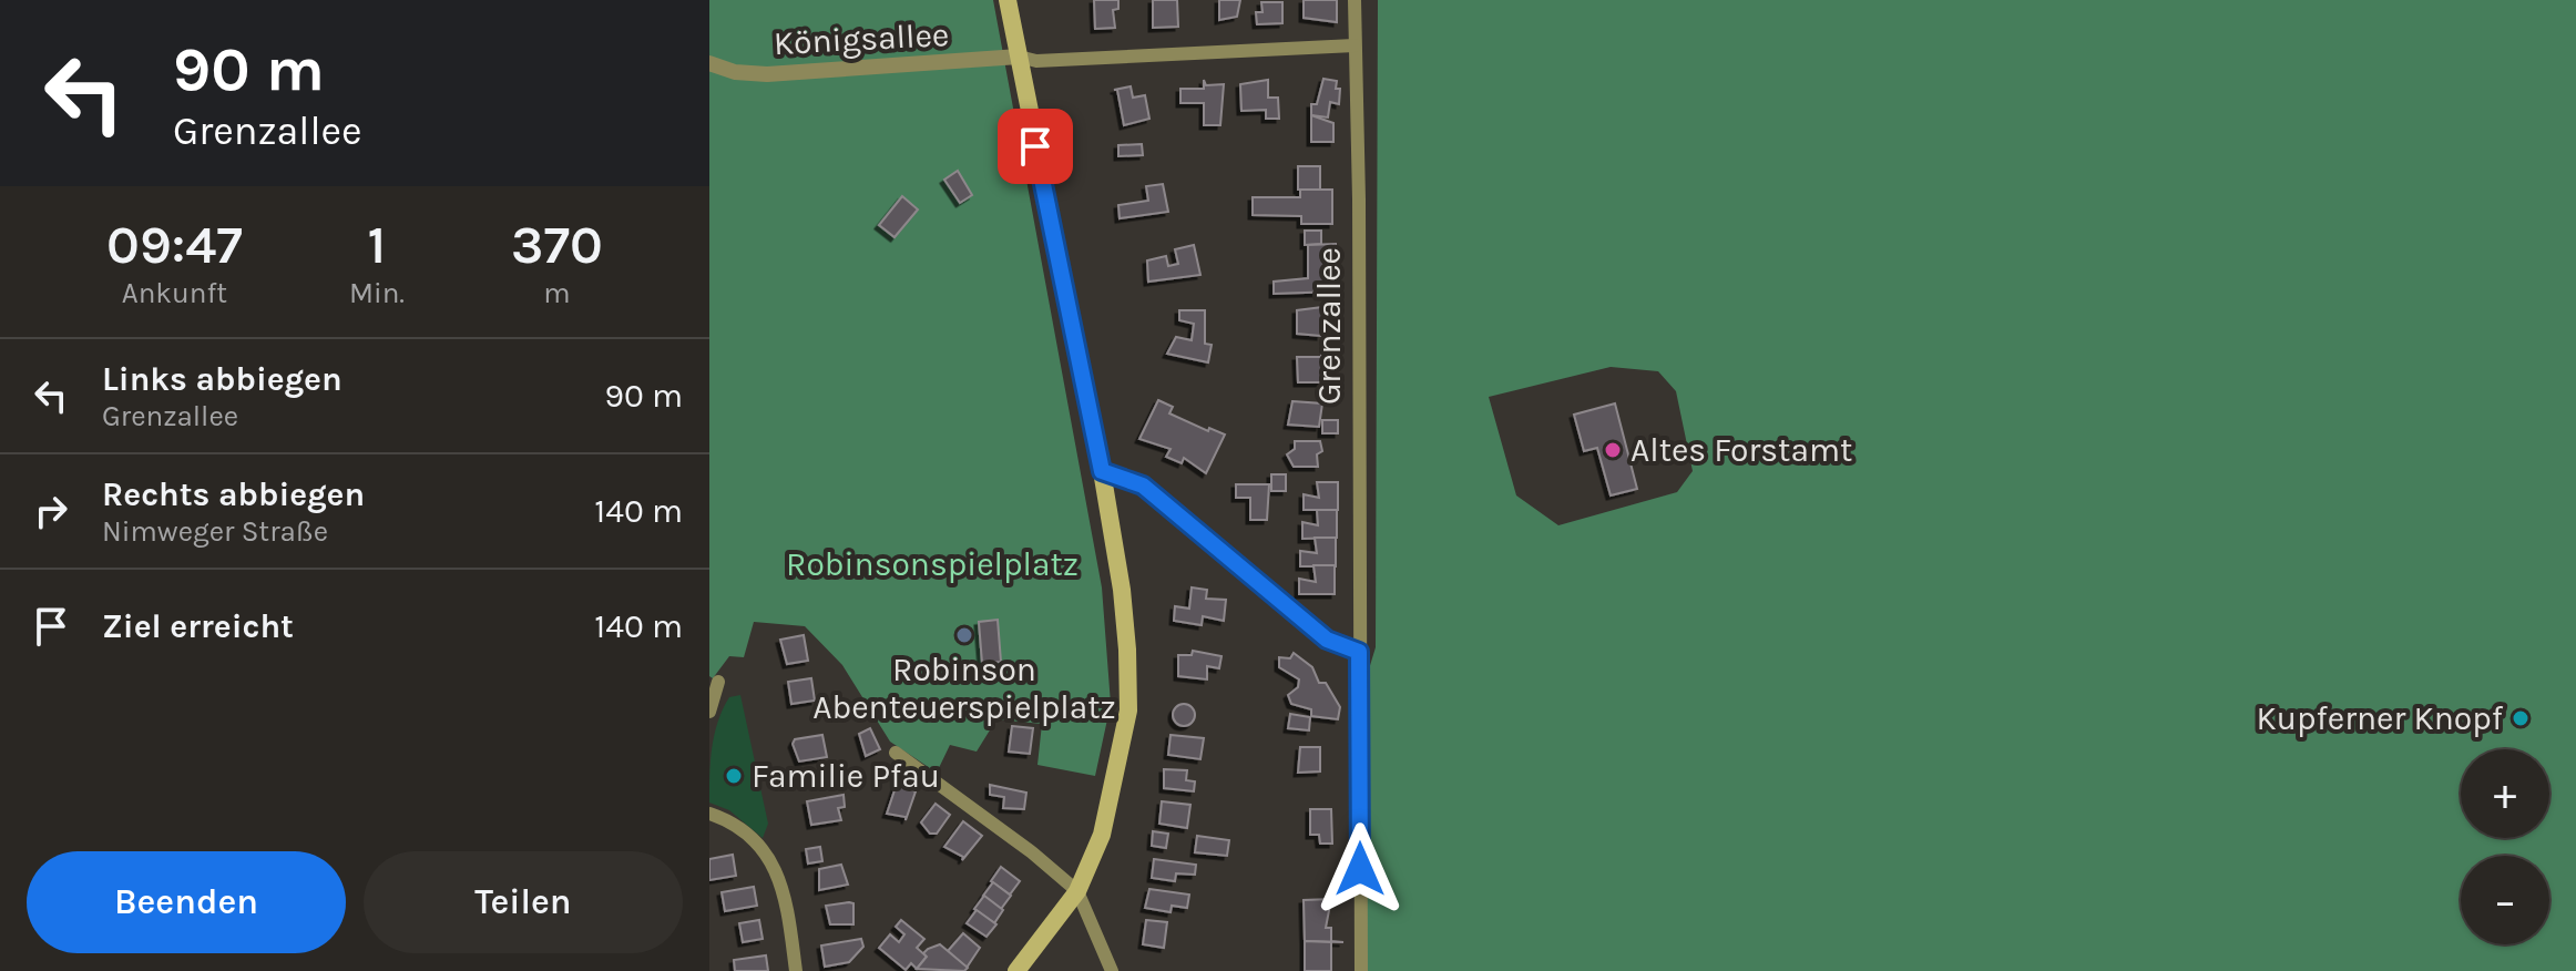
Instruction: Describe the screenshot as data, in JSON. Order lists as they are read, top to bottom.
{
  "streets": {
    "street": ["Königsallee", "Grenzallee"]
  },
  "parks": ["Robinsonspielplatz"],
  "places": [
    "Altes Forstamt",
    "Robinson Abenteuerspielplatz",
    "Kupferner Knopf",
    "Familie Pfau"
  ],
  "page": {
    "turn": ["90 m", "Grenzallee"],
    "eta": [
      "09:47",
      "Ankunft",
      "1",
      "Min.",
      "370",
      "m"
    ],
    "list": [
      {
        "name": "Links abbiegen",
        "note": "Grenzallee",
        "value": "90 m"
      },
      {
        "name": "Rechts abbiegen",
        "note": "Nimweger Straße",
        "value": "140 m"
      },
      {
        "name": "Ziel erreicht",
        "value": "140 m"
      }
    ],
    "map_buttons": ["+", "−"],
    "buttons": ["Beenden", "Teilen"]
  }
}
